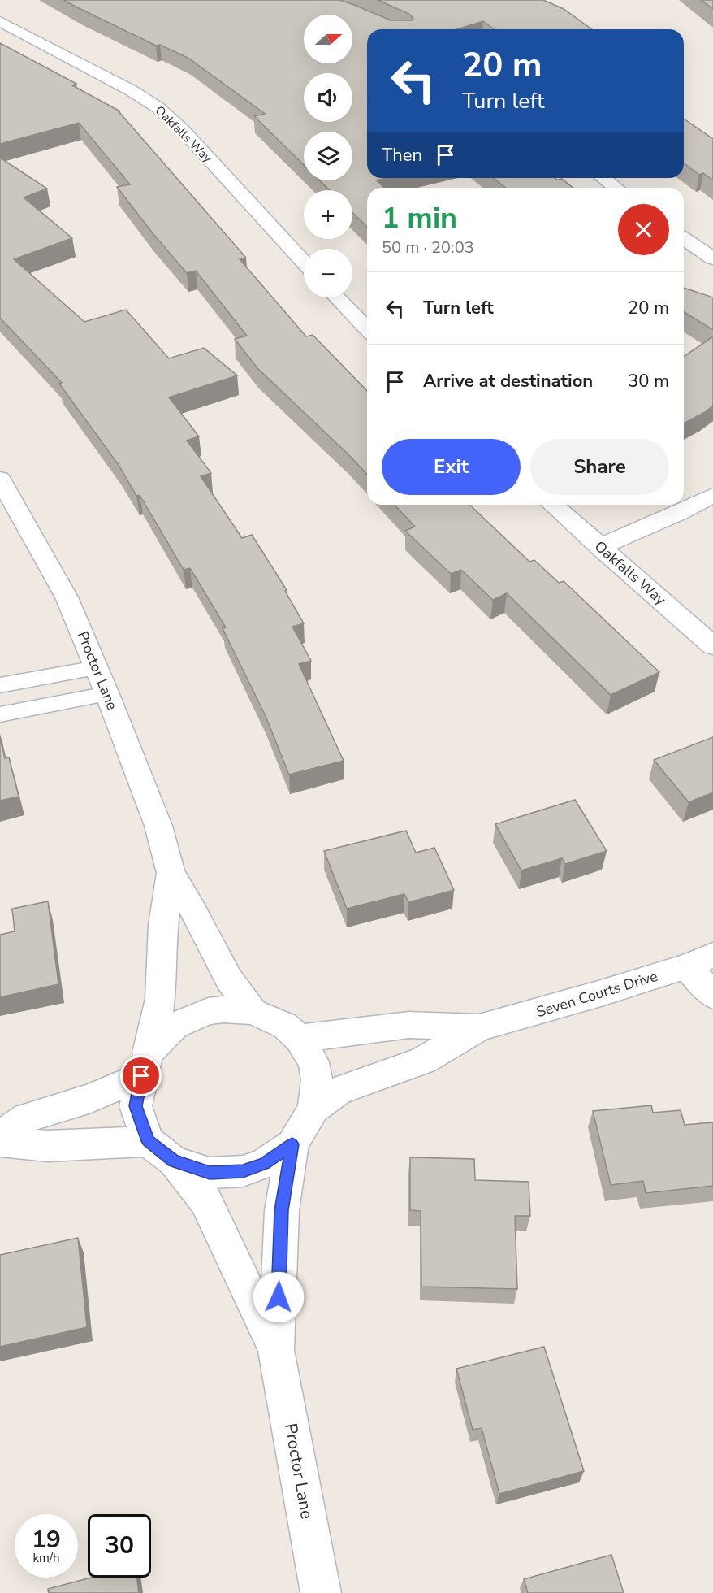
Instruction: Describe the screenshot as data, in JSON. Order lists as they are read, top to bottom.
{
  "streets": {
    "street": ["Oakfalls Way", "Proctor Lane", "Seven Courts Drive"]
  },
  "crossings": [
    ["Proctor Lane", "Seven Courts Drive"]
  ],
  "north": "right",
  "page": {
    "map_buttons": ["+", "−"],
    "turn": ["20 m", "Turn left"],
    "then": "Then",
    "heading": ["1 min", "50 m · 20:03"],
    "list": [
      {
        "name": "Turn left",
        "value": "20 m"
      },
      {
        "name": "Arrive at destination",
        "value": "30 m"
      }
    ],
    "buttons": ["Exit", "Share"],
    "speed": "19 km/h",
    "limit": "30"
  }
}
